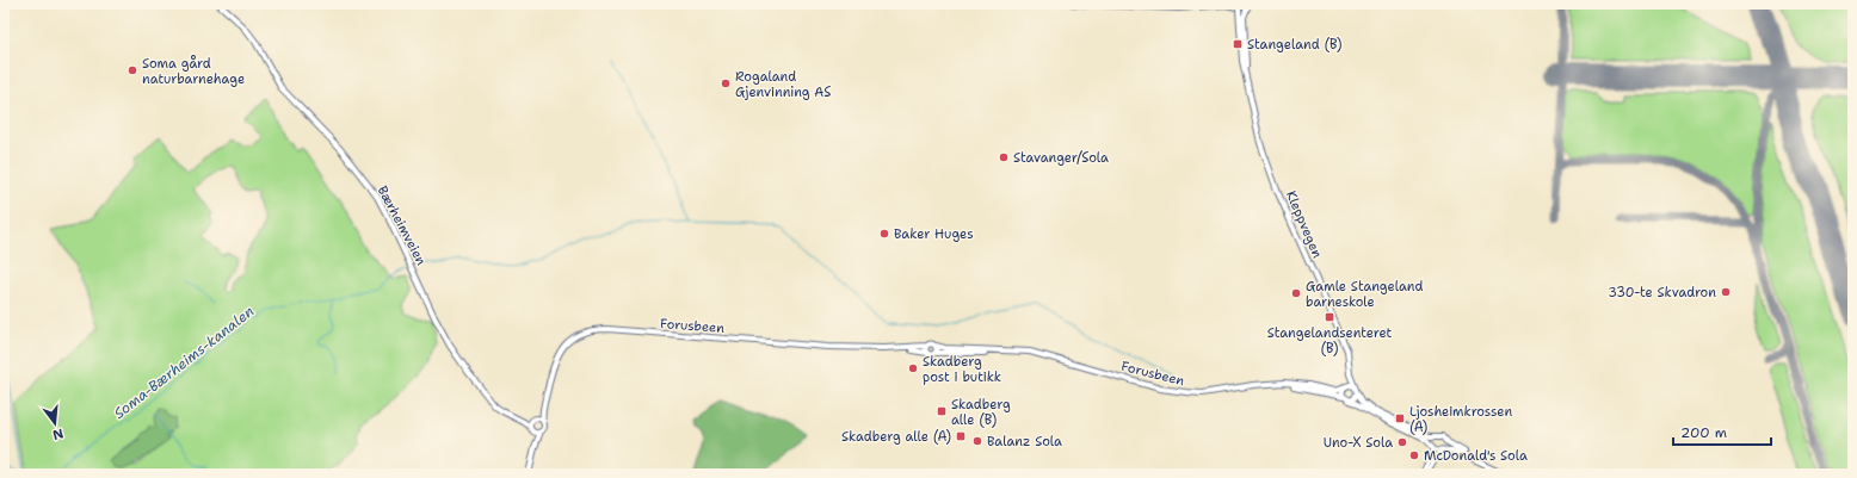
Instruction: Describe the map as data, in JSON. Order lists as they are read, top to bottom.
{
  "streets": {
    "main road": ["Kleppvegen", "Bærheimveien", "Forusbeen"]
  },
  "crossings": [
    ["Kleppvegen", "Forusbeen"],
    ["Bærheimveien", "Forusbeen"]
  ],
  "water": ["Soma-Bærheims-kanalen"],
  "places": {
    "transit": [
      "Stangeland (B)",
      "Stangelandsenteret (B)",
      "Skadberg alle (B)",
      "Ljosheimkrossen (A)",
      "Skadberg alle (A)"
    ],
    "other": [
      "Soma gård naturbarnehage",
      "Rogaland Gjenvinning AS",
      "Stavanger/Sola",
      "Baker Huges",
      "330-te Skvadron",
      "Gamle Stangeland barneskole",
      "Skadberg post i butikk",
      "Balanz Sola",
      "Uno-X Sola",
      "McDonald's Sola"
    ]
  },
  "scale_bar": "200 m",
  "north": "bottom"
}
